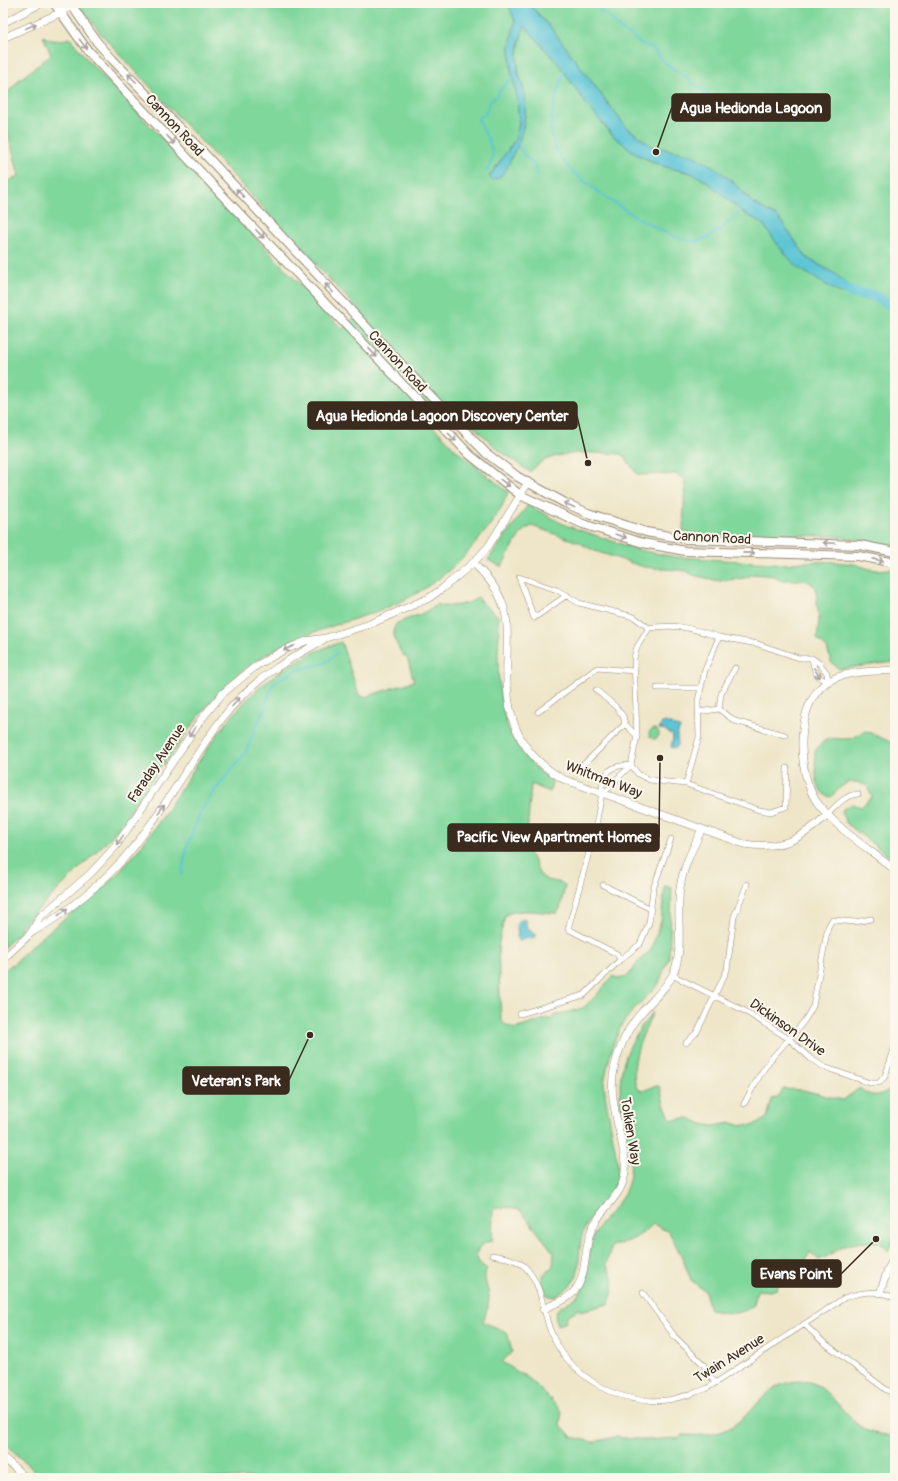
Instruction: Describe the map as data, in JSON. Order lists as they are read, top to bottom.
{
  "streets": {
    "main road": ["Cannon Road"],
    "street": [
      "Faraday Avenue",
      "Whitman Way",
      "Dickinson Drive",
      "Tolkien Way",
      "Twain Avenue"
    ]
  },
  "crossings": [
    ["Cannon Road", "Faraday Avenue"],
    ["Faraday Avenue", "Whitman Way"],
    ["Whitman Way", "Tolkien Way"],
    ["Dickinson Drive", "Tolkien Way"],
    ["Tolkien Way", "Twain Avenue"]
  ],
  "places": [
    "Agua Hedionda Lagoon",
    "Agua Hedionda Lagoon Discovery Center",
    "Pacific View Apartment Homes",
    "Veteran's Park",
    "Evans Point"
  ]
}
